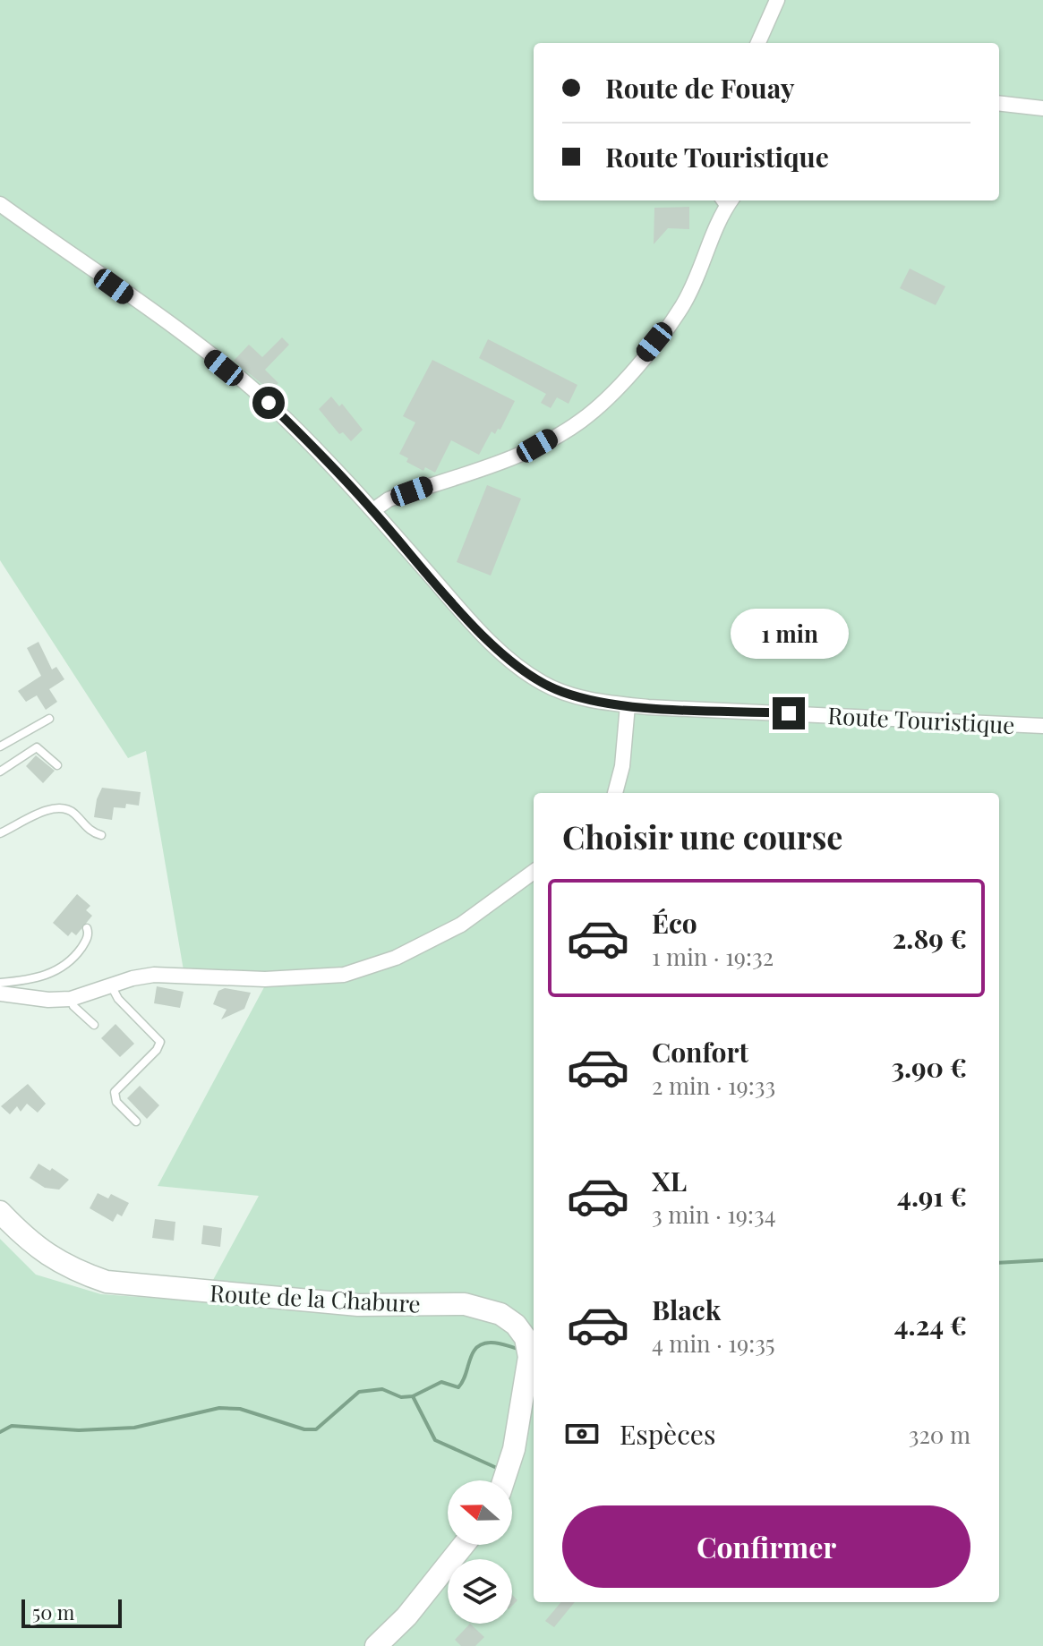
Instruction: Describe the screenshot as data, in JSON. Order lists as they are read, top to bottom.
{
  "streets": {
    "main road": ["Route de la Chabure"],
    "street": ["Route Touristique"]
  },
  "scale_bar": "50 m",
  "north": "left",
  "page": {
    "banner": ["Route de Fouay", "Route Touristique"],
    "bubble": "1 min",
    "heading": "Choisir une course",
    "list": [
      {
        "name": "Éco",
        "note": "1 min · 19:32",
        "value": "2.89 €"
      },
      {
        "name": "Confort",
        "note": "2 min · 19:33",
        "value": "3.90 €"
      },
      {
        "name": "XL",
        "note": "3 min · 19:34",
        "value": "4.91 €"
      },
      {
        "name": "Black",
        "note": "4 min · 19:35",
        "value": "4.24 €"
      }
    ],
    "pay": ["Espèces", "320 m"],
    "buttons": "Confirmer",
    "scale": "50 m"
  }
}
